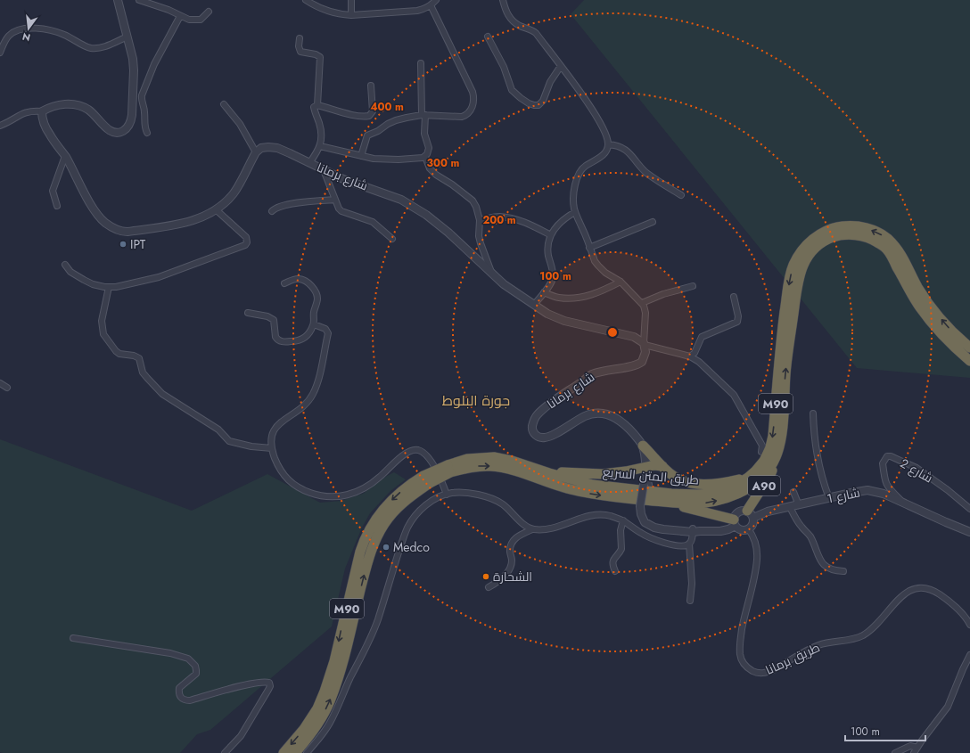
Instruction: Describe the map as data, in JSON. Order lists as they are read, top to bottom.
{
  "streets": {
    "highway": ["M90", "طريق المتن السريع", "A90"],
    "street": [
      "شارع برمانا",
      "شارع 2",
      "شارع 1",
      "طريق برمانا"
    ]
  },
  "crossings": [
    ["شارع 2", "شارع 1"],
    ["طريق المتن السريع", "A90"],
    ["A90", "شارع 1"],
    ["A90", "طريق برمانا"],
    ["شارع 1", "طريق برمانا"]
  ],
  "districts": ["جورة البلوط"],
  "places": ["IPT", "Medco", "الشحارة"],
  "scale_bar": "100 m",
  "north": "bottom",
  "rings": [
    "400 m",
    "300 m",
    "200 m",
    "100 m"
  ]
}
